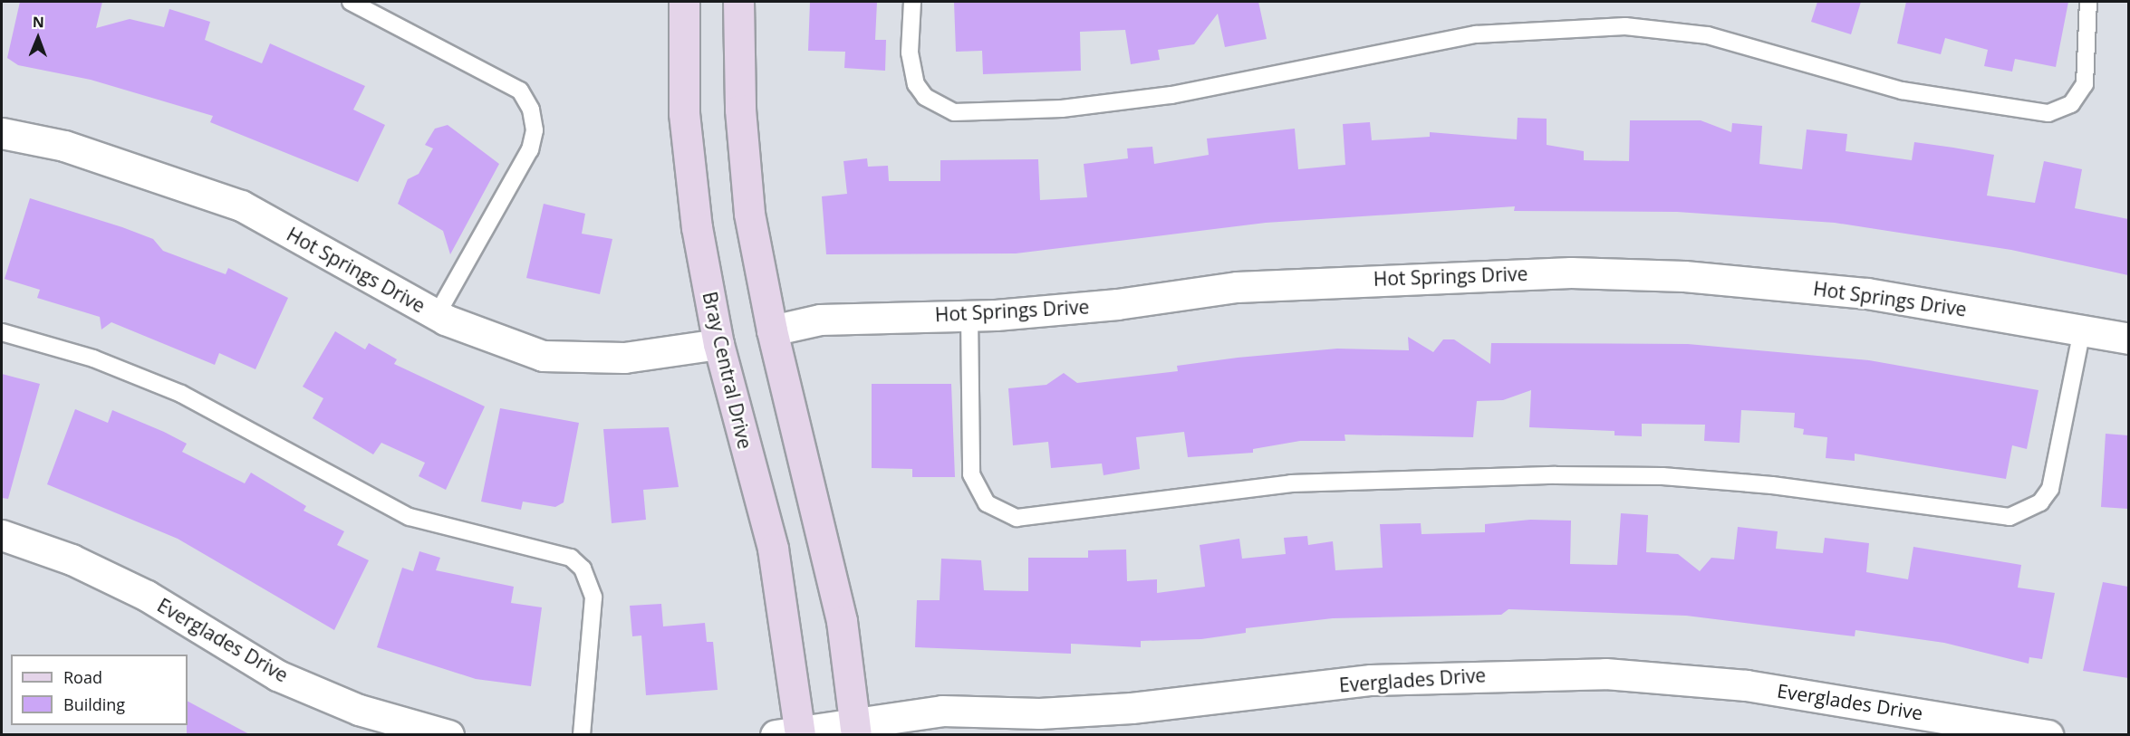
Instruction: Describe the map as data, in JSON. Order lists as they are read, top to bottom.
{
  "streets": {
    "street": ["Hot Springs Drive", "Bray Central Drive", "Everglades Drive"]
  },
  "crossings": [
    ["Hot Springs Drive", "Bray Central Drive"],
    ["Bray Central Drive", "Everglades Drive"]
  ],
  "legend": ["Road", "Building"],
  "north": "top"
}
